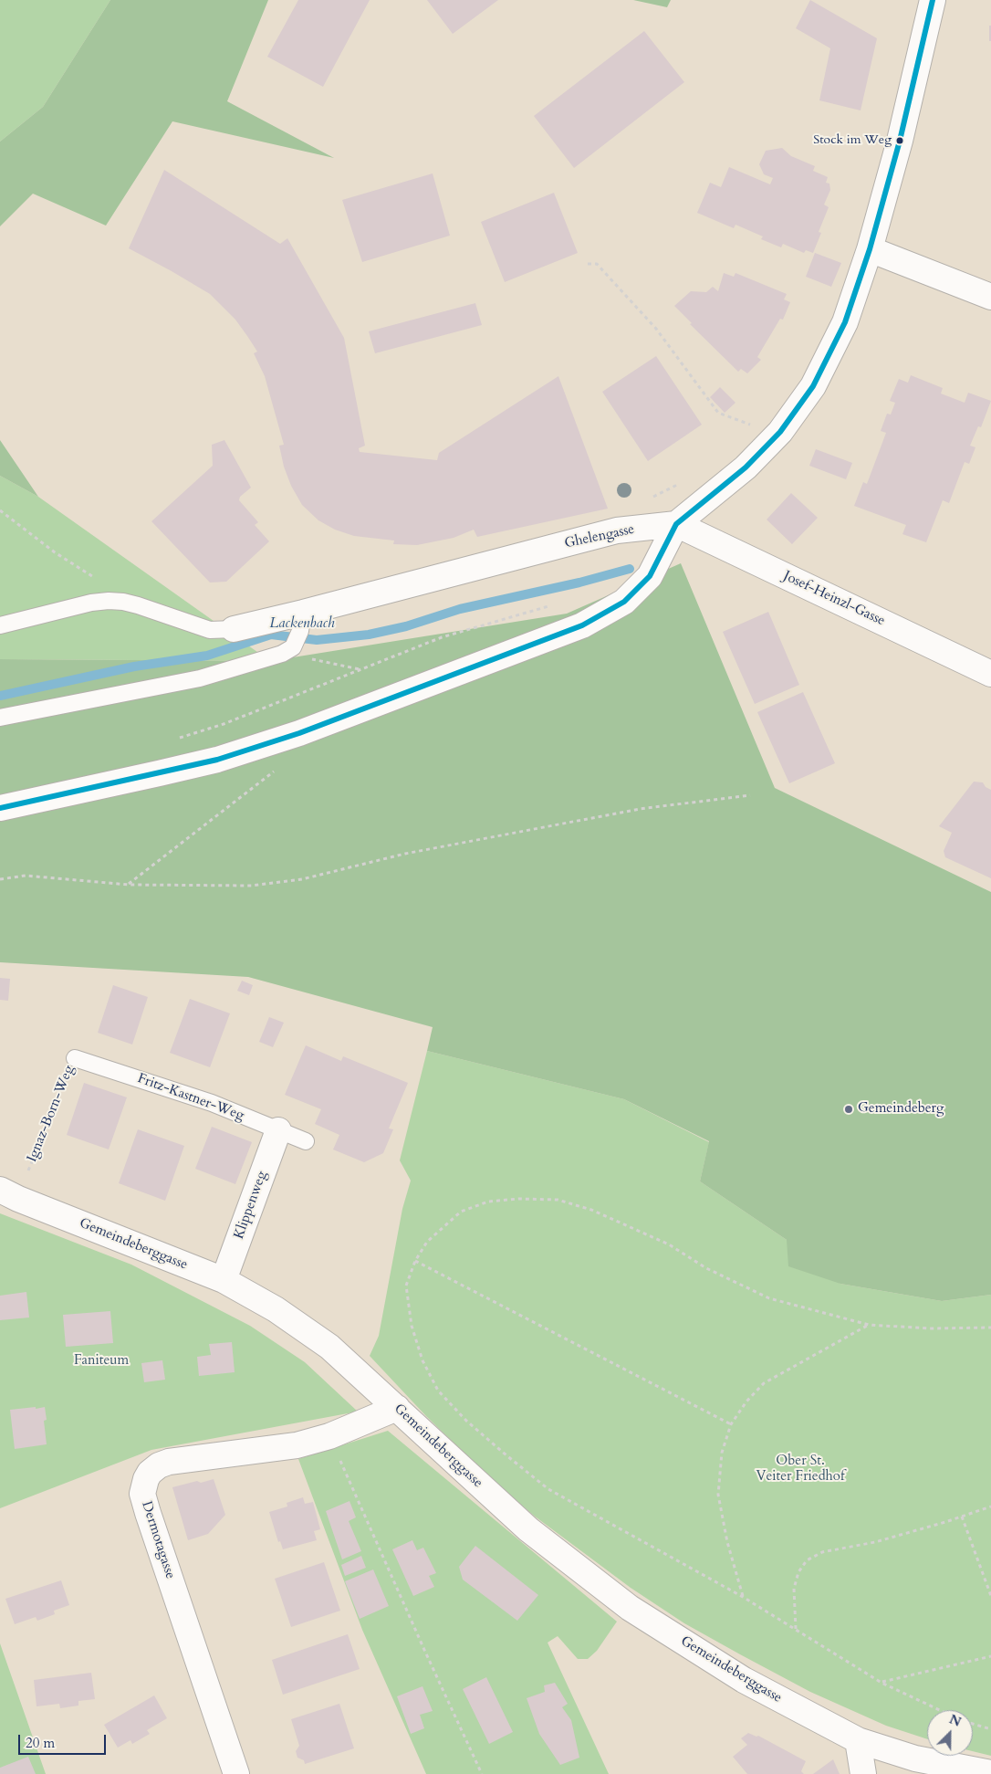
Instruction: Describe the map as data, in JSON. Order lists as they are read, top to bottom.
{
  "streets": {
    "street": [
      "Ghelengasse",
      "Josef-Heinzl-Gasse",
      "Klippenweg",
      "Gemeindeberggasse",
      "Dermotagasse"
    ],
    "lane": ["Fritz-Kastner-Weg"],
    "path": ["Ignaz-Born-Weg"]
  },
  "crossings": [
    ["Ghelengasse", "Josef-Heinzl-Gasse"],
    ["Fritz-Kastner-Weg", "Ignaz-Born-Weg"],
    ["Fritz-Kastner-Weg", "Klippenweg"],
    ["Klippenweg", "Gemeindeberggasse"],
    ["Gemeindeberggasse", "Dermotagasse"]
  ],
  "water": ["Lackenbach"],
  "parks": ["Faniteum", "Ober St. Veiter Friedhof"],
  "places": ["Stock im Weg", "Gemeindeberg"],
  "scale_bar": "20 m",
  "north": "top right"
}
